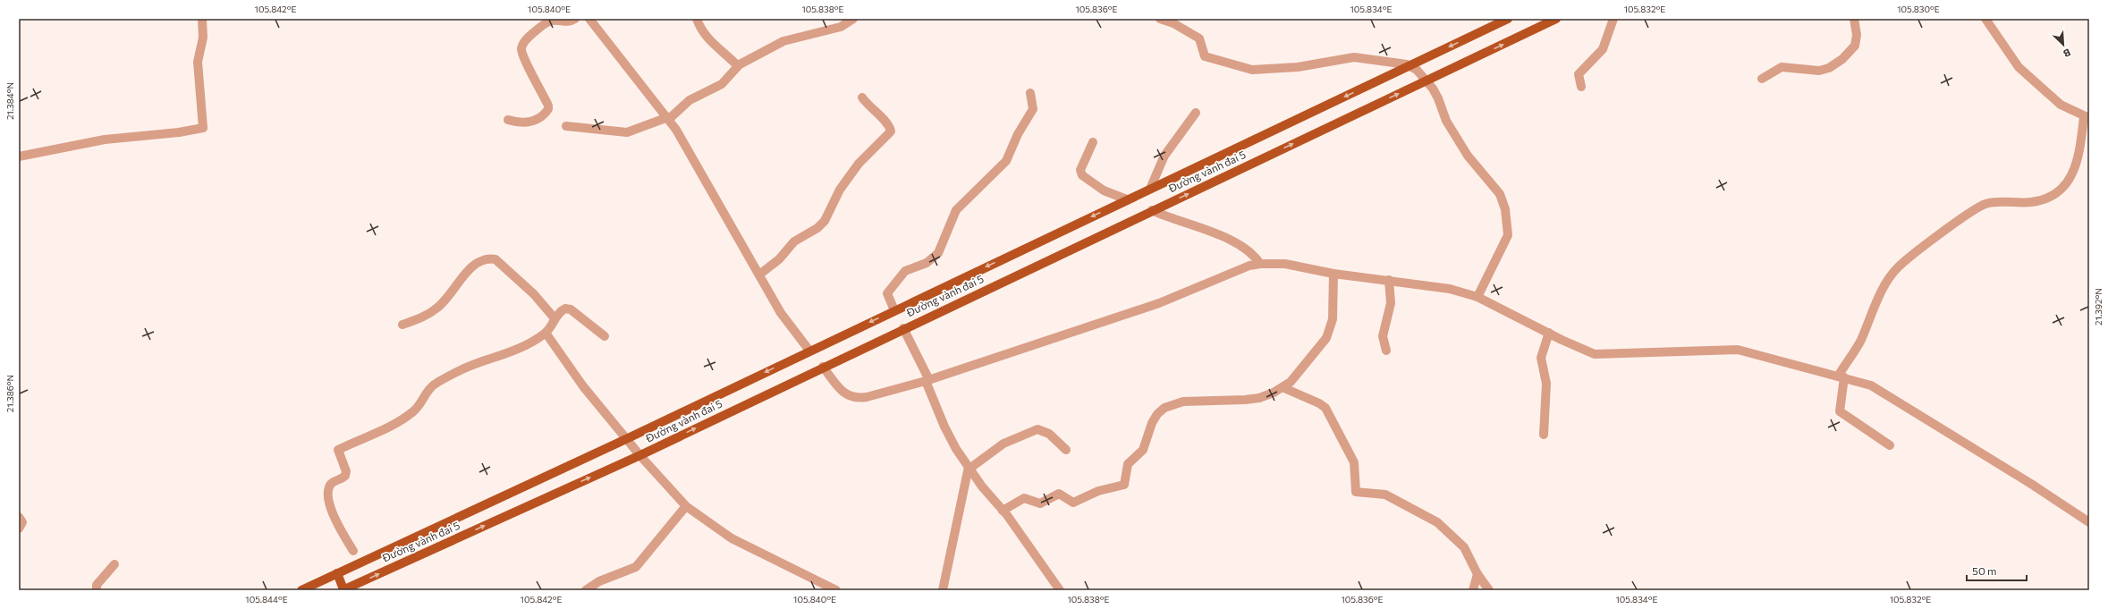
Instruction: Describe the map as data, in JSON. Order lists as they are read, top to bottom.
{
  "streets": {
    "main road": ["Đường vành đai 5"]
  },
  "scale_bar": "50 m",
  "north": "bottom right",
  "coordinates": [
    "105.842°E",
    "105.840°E",
    "105.838°E",
    "105.836°E",
    "105.834°E",
    "105.832°E",
    "105.830°E",
    "21.384°N",
    "21.392°N",
    "21.386°N",
    "105.844°E"
  ]
}
